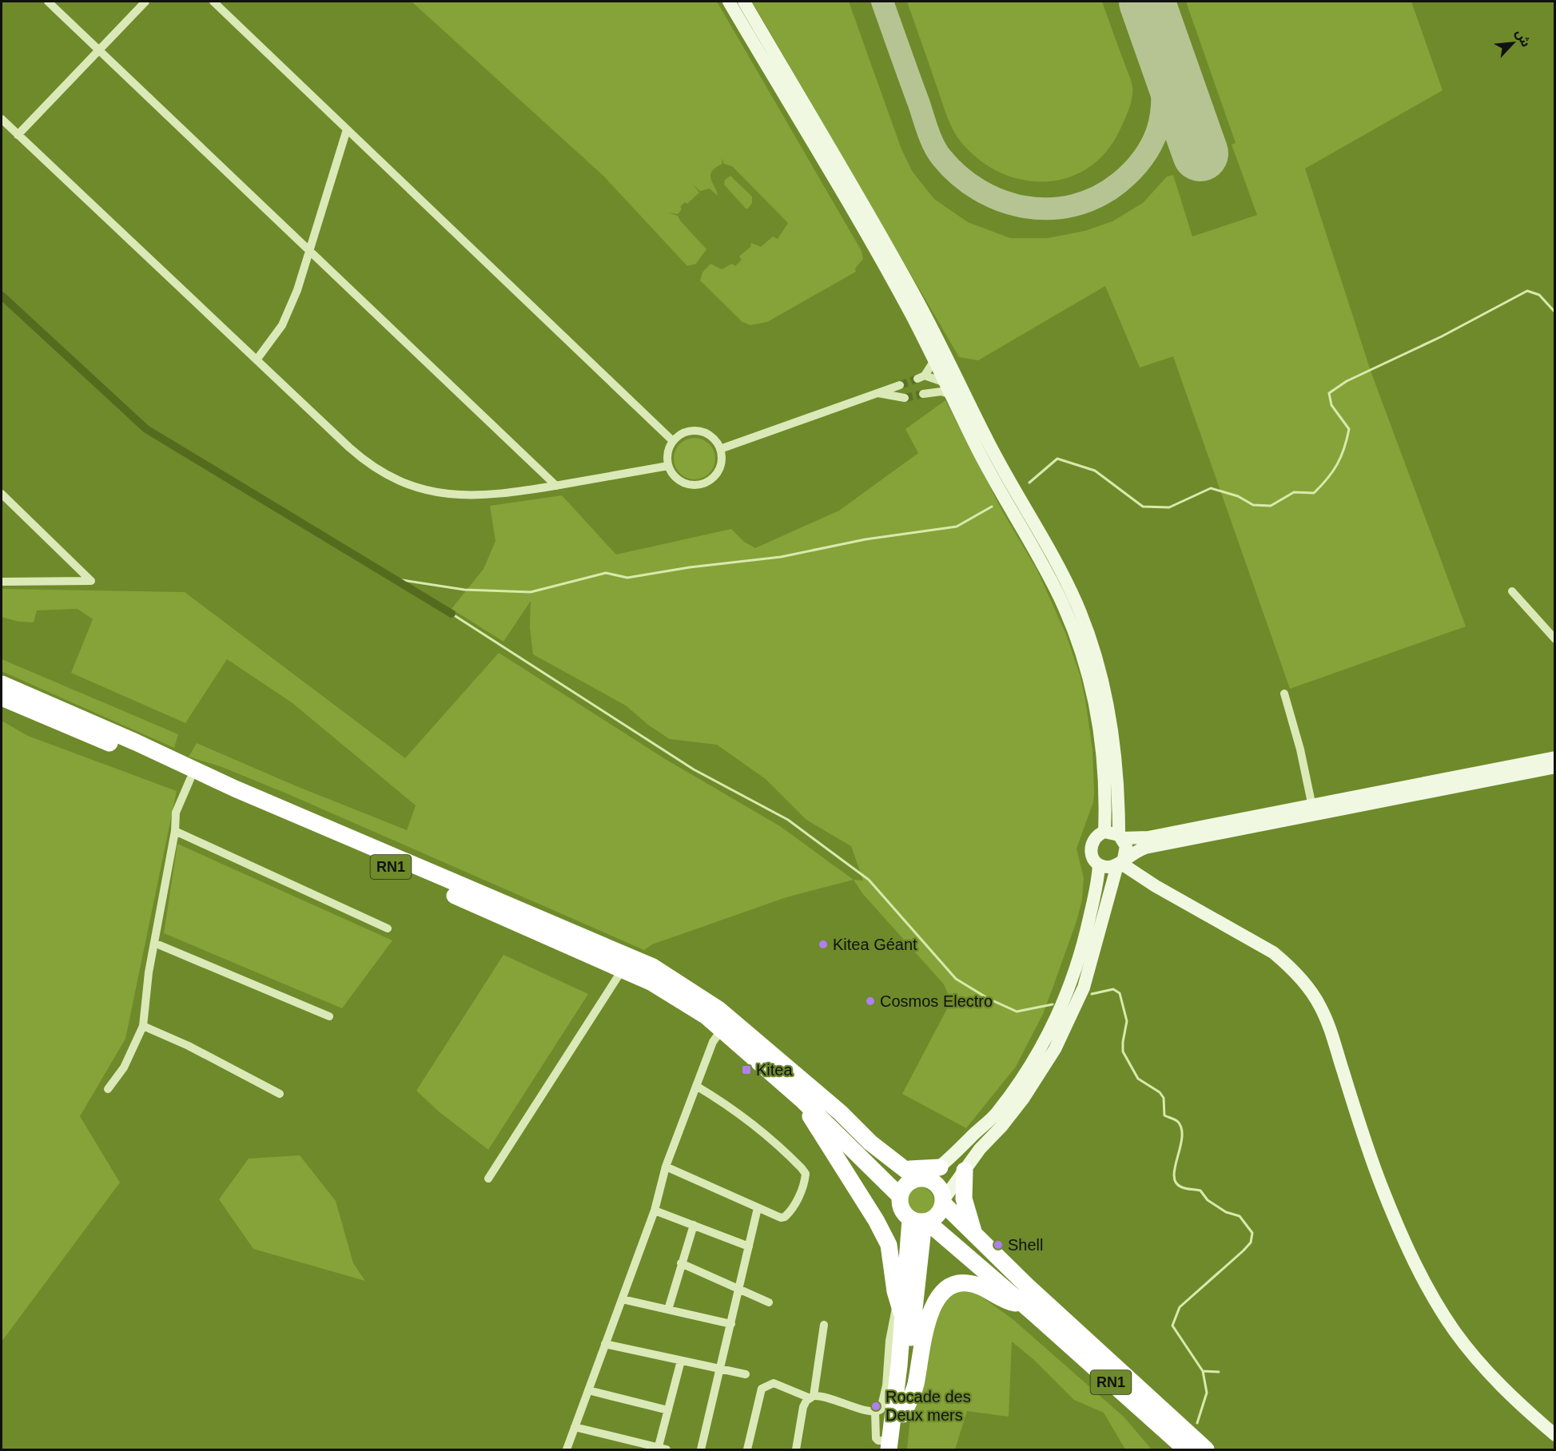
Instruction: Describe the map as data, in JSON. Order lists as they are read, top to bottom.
{
  "streets": {
    "highway": ["RN1"]
  },
  "places": {
    "other": [
      "Kitea Géant",
      "Cosmos Electro",
      "Shell",
      "Rocade des Deux mers"
    ],
    "transit": ["Kitea"]
  },
  "north": "top right"
}
